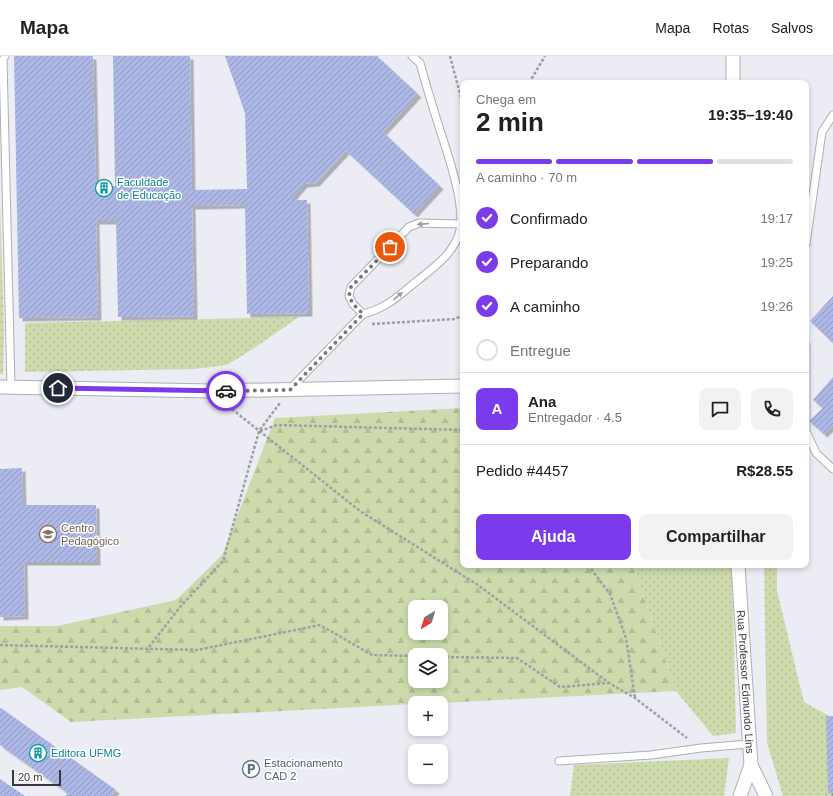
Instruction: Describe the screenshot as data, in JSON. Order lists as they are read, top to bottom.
{
  "streets": {
    "street": ["Rua Professor Edmundo Lins"]
  },
  "places": {
    "building": ["Faculdade de Educação", "Editora UFMG"],
    "school or university": ["Centro Pedagógico"],
    "parking": ["Estacionamento CAD 2"]
  },
  "scale_bar": "20 m",
  "north": "bottom left",
  "page": {
    "header": "Mapa",
    "nav": ["Mapa", "Rotas", "Salvos"],
    "heading": ["2 min", "Chega em", "19:35–19:40"],
    "panel": [
      "Ana",
      "Entregador · 4.5",
      "Pedido #4457",
      "R$28.55"
    ],
    "bar": "A caminho · 70 m",
    "list": [
      ["Confirmado", "19:17"],
      ["Preparando", "19:25"],
      ["A caminho", "19:26"],
      "Entregue"
    ],
    "round": "A",
    "buttons": ["Ajuda", "Compartilhar"],
    "map_buttons": ["+", "−"],
    "scale": "20 m"
  }
}
